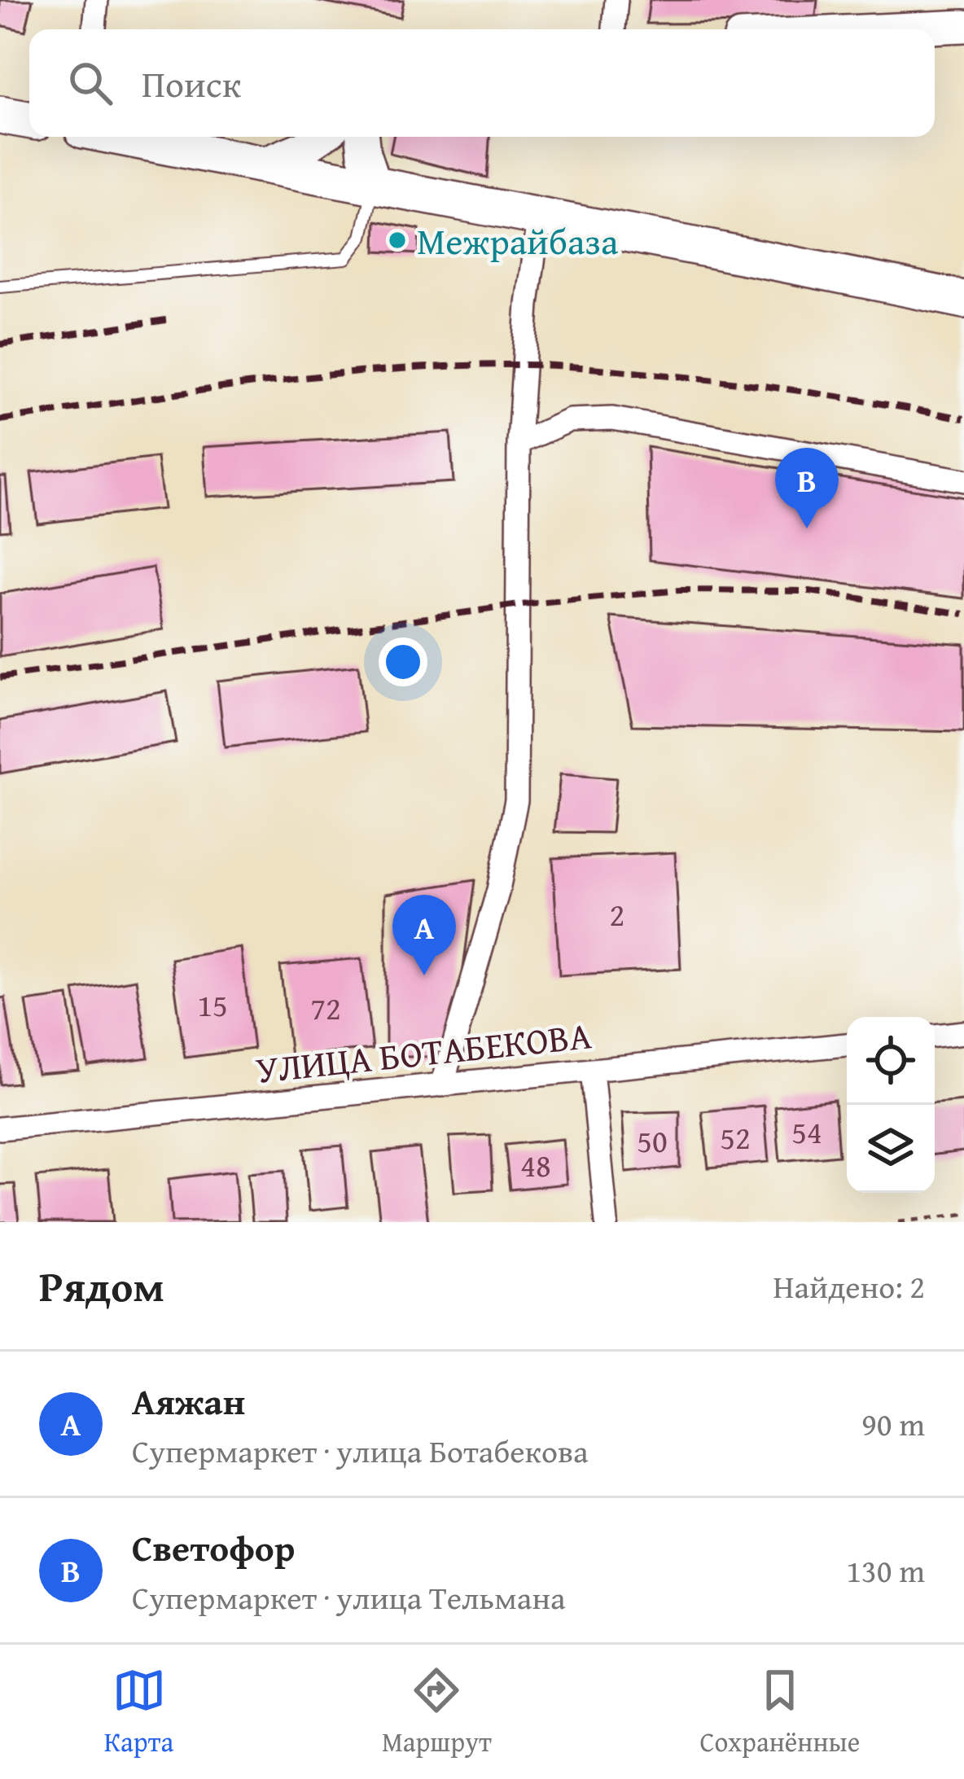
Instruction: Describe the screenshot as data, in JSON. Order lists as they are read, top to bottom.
{
  "streets": {
    "street": ["УЛИЦА БОТАБЕКОВА"]
  },
  "places": ["Межрайбаза"],
  "house_numbers": [
    "2",
    "15",
    "72",
    "54",
    "52",
    "50",
    "48"
  ],
  "page": {
    "search": "Поиск",
    "pins": ["B", "A"],
    "heading": ["Рядом", "Найдено: 2"],
    "list": [
      {
        "mark": "A",
        "name": "Аяжан",
        "note": "Супермаркет · улица Ботабекова",
        "value": "90 m"
      },
      {
        "mark": "B",
        "name": "Светофор",
        "note": "Супермаркет · улица Тельмана",
        "value": "130 m"
      }
    ],
    "nav": ["Карта", "Маршрут", "Сохранённые"]
  }
}
